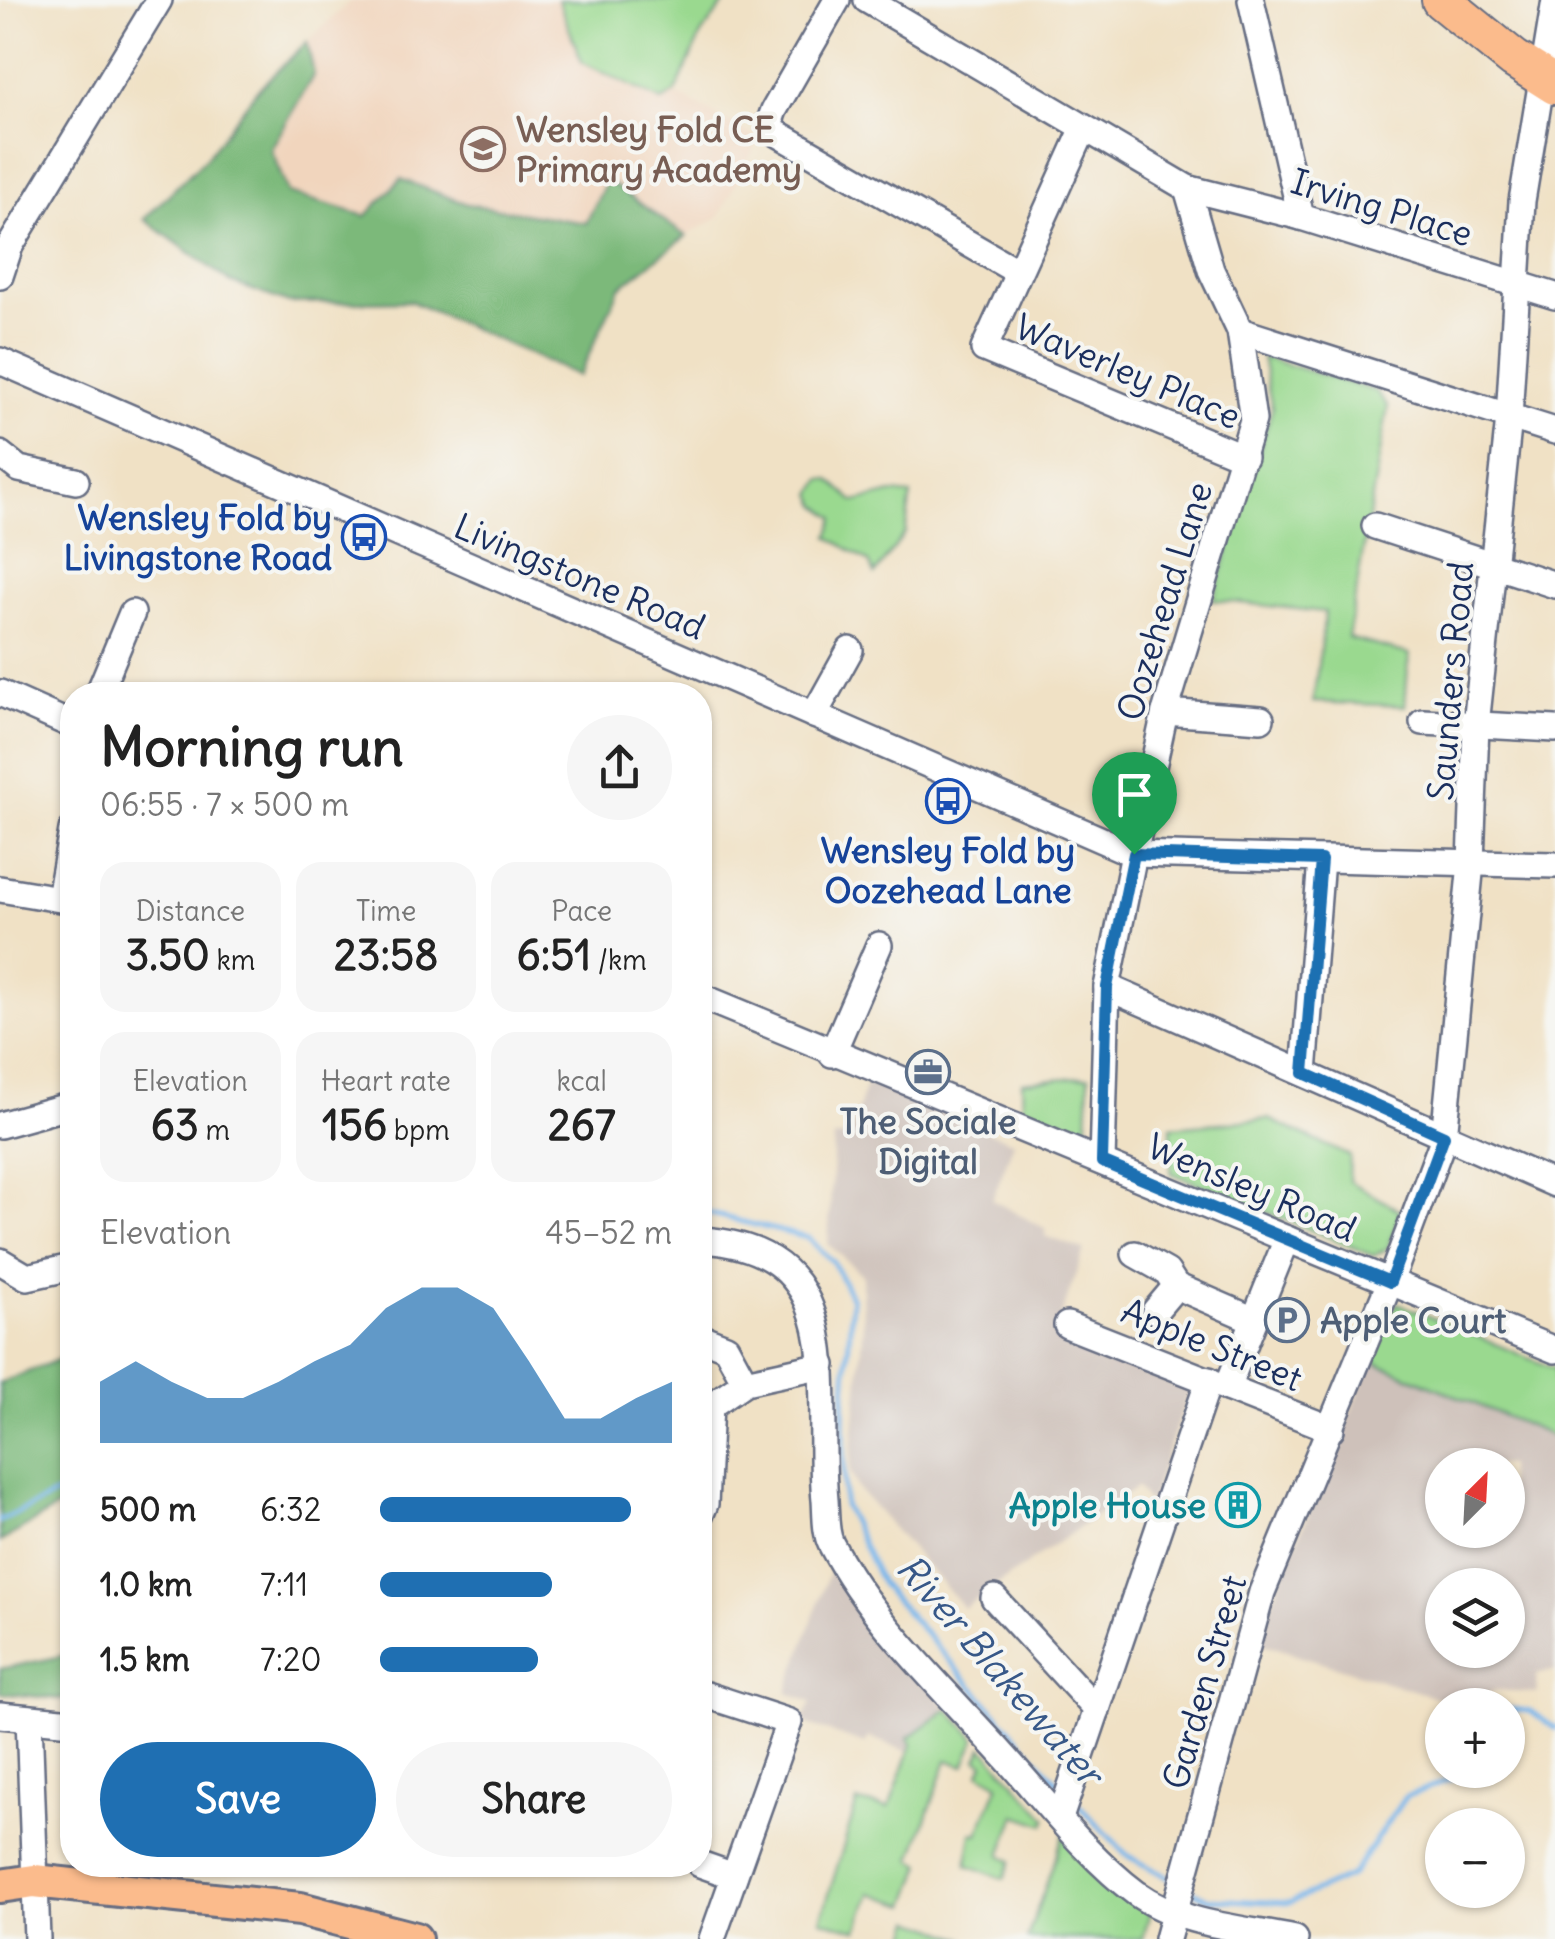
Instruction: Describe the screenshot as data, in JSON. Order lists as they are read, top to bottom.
{
  "streets": {
    "street": [
      "Irving Place",
      "Waverley Place",
      "Livingstone Road",
      "Oozehead Lane",
      "Saunders Road",
      "Wensley Road",
      "Apple Street",
      "Garden Street"
    ]
  },
  "crossings": [
    ["Irving Place", "Oozehead Lane"],
    ["Irving Place", "Saunders Road"],
    ["Waverley Place", "Oozehead Lane"],
    ["Livingstone Road", "Oozehead Lane"],
    ["Oozehead Lane", "Wensley Road"],
    ["Saunders Road", "Wensley Road"],
    ["Saunders Road", "Garden Street"],
    ["Wensley Road", "Garden Street"],
    ["Apple Street", "Garden Street"]
  ],
  "water": ["River Blakewater"],
  "places": {
    "school or university": ["Wensley Fold CE Primary Academy"],
    "bus stop": ["Wensley Fold by Livingstone Road", "Wensley Fold by Oozehead Lane"],
    "office": ["The Sociale Digital"],
    "parking": ["Apple Court"],
    "building": ["Apple House"]
  },
  "north": "top right",
  "page": {
    "heading": ["Morning run", "06:55 · 7 × 500 m"],
    "stats": [
      ["Distance", "3.50 km"],
      ["Time", "23:58"],
      ["Pace", "6:51 /km"],
      ["Elevation", "63 m"],
      ["Heart rate", "156 bpm"],
      ["kcal", "267"]
    ],
    "chart": ["Elevation", "45–52 m"],
    "map_buttons": ["+", "−"],
    "list": [
      {
        "name": "500 m",
        "note": "6:32"
      },
      {
        "name": "1.0 km",
        "note": "7:11"
      },
      {
        "name": "1.5 km",
        "note": "7:20"
      }
    ],
    "buttons": ["Save", "Share"]
  }
}
